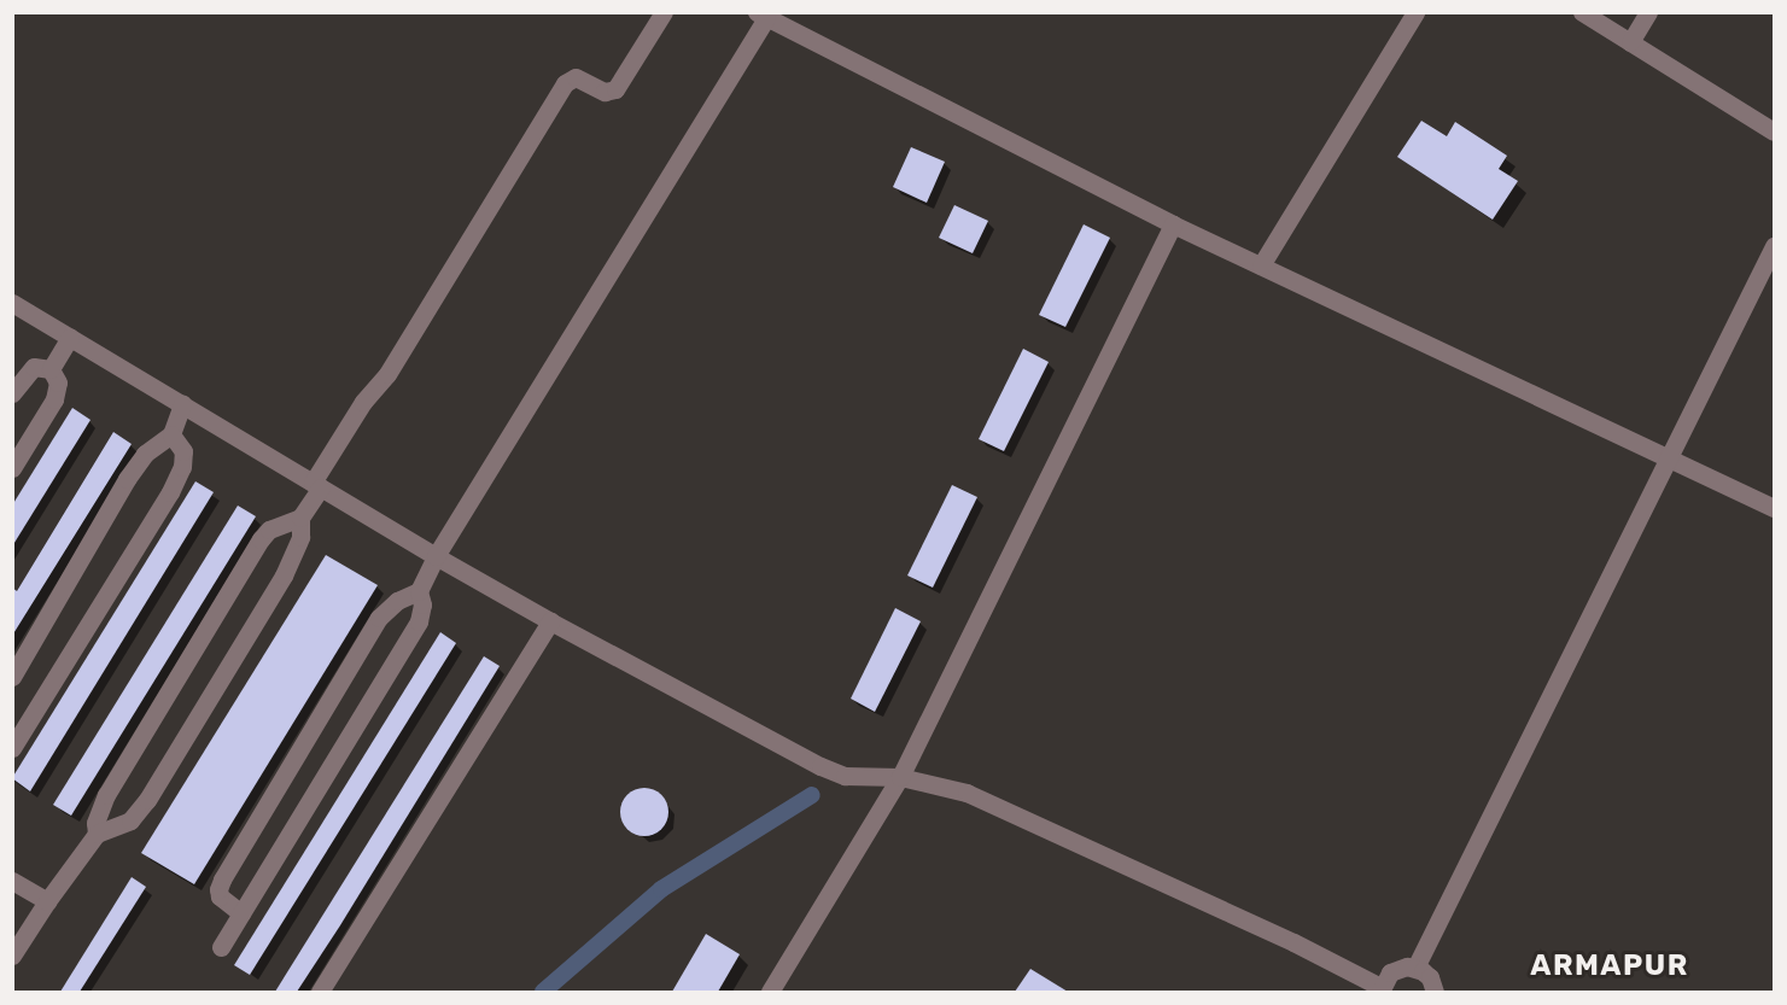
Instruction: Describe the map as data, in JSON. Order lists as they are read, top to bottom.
{
  "districts": ["ARMAPUR"]
}
